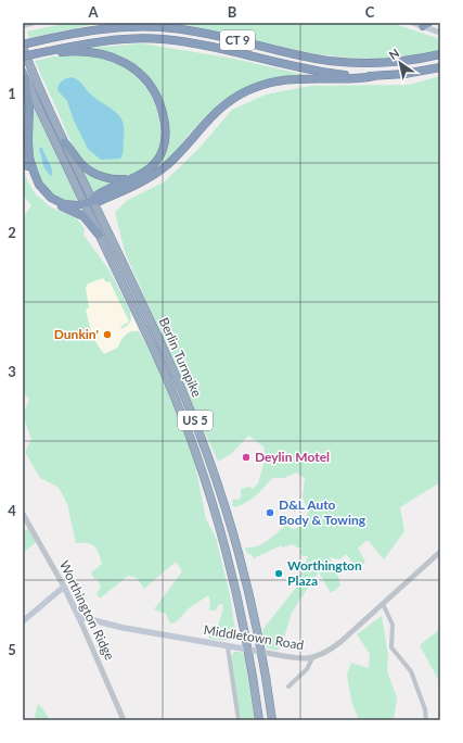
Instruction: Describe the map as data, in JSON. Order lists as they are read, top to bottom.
{
  "streets": {
    "highway": ["CT 9", "Berlin Turnpike", "US 5"],
    "main road": ["Worthington Ridge", "Middletown Road"]
  },
  "crossings": [
    ["CT 9", "Berlin Turnpike"],
    ["Berlin Turnpike", "Middletown Road"],
    ["Worthington Ridge", "Middletown Road"]
  ],
  "places": [
    "Dunkin'",
    "Deylin Motel",
    "D&L Auto Body & Towing",
    "Worthington Plaza"
  ],
  "north": "top left",
  "grid": {
    "columns": ["A", "B", "C"],
    "rows": [
      "1",
      "2",
      "3",
      "4",
      "5"
    ]
  }
}
